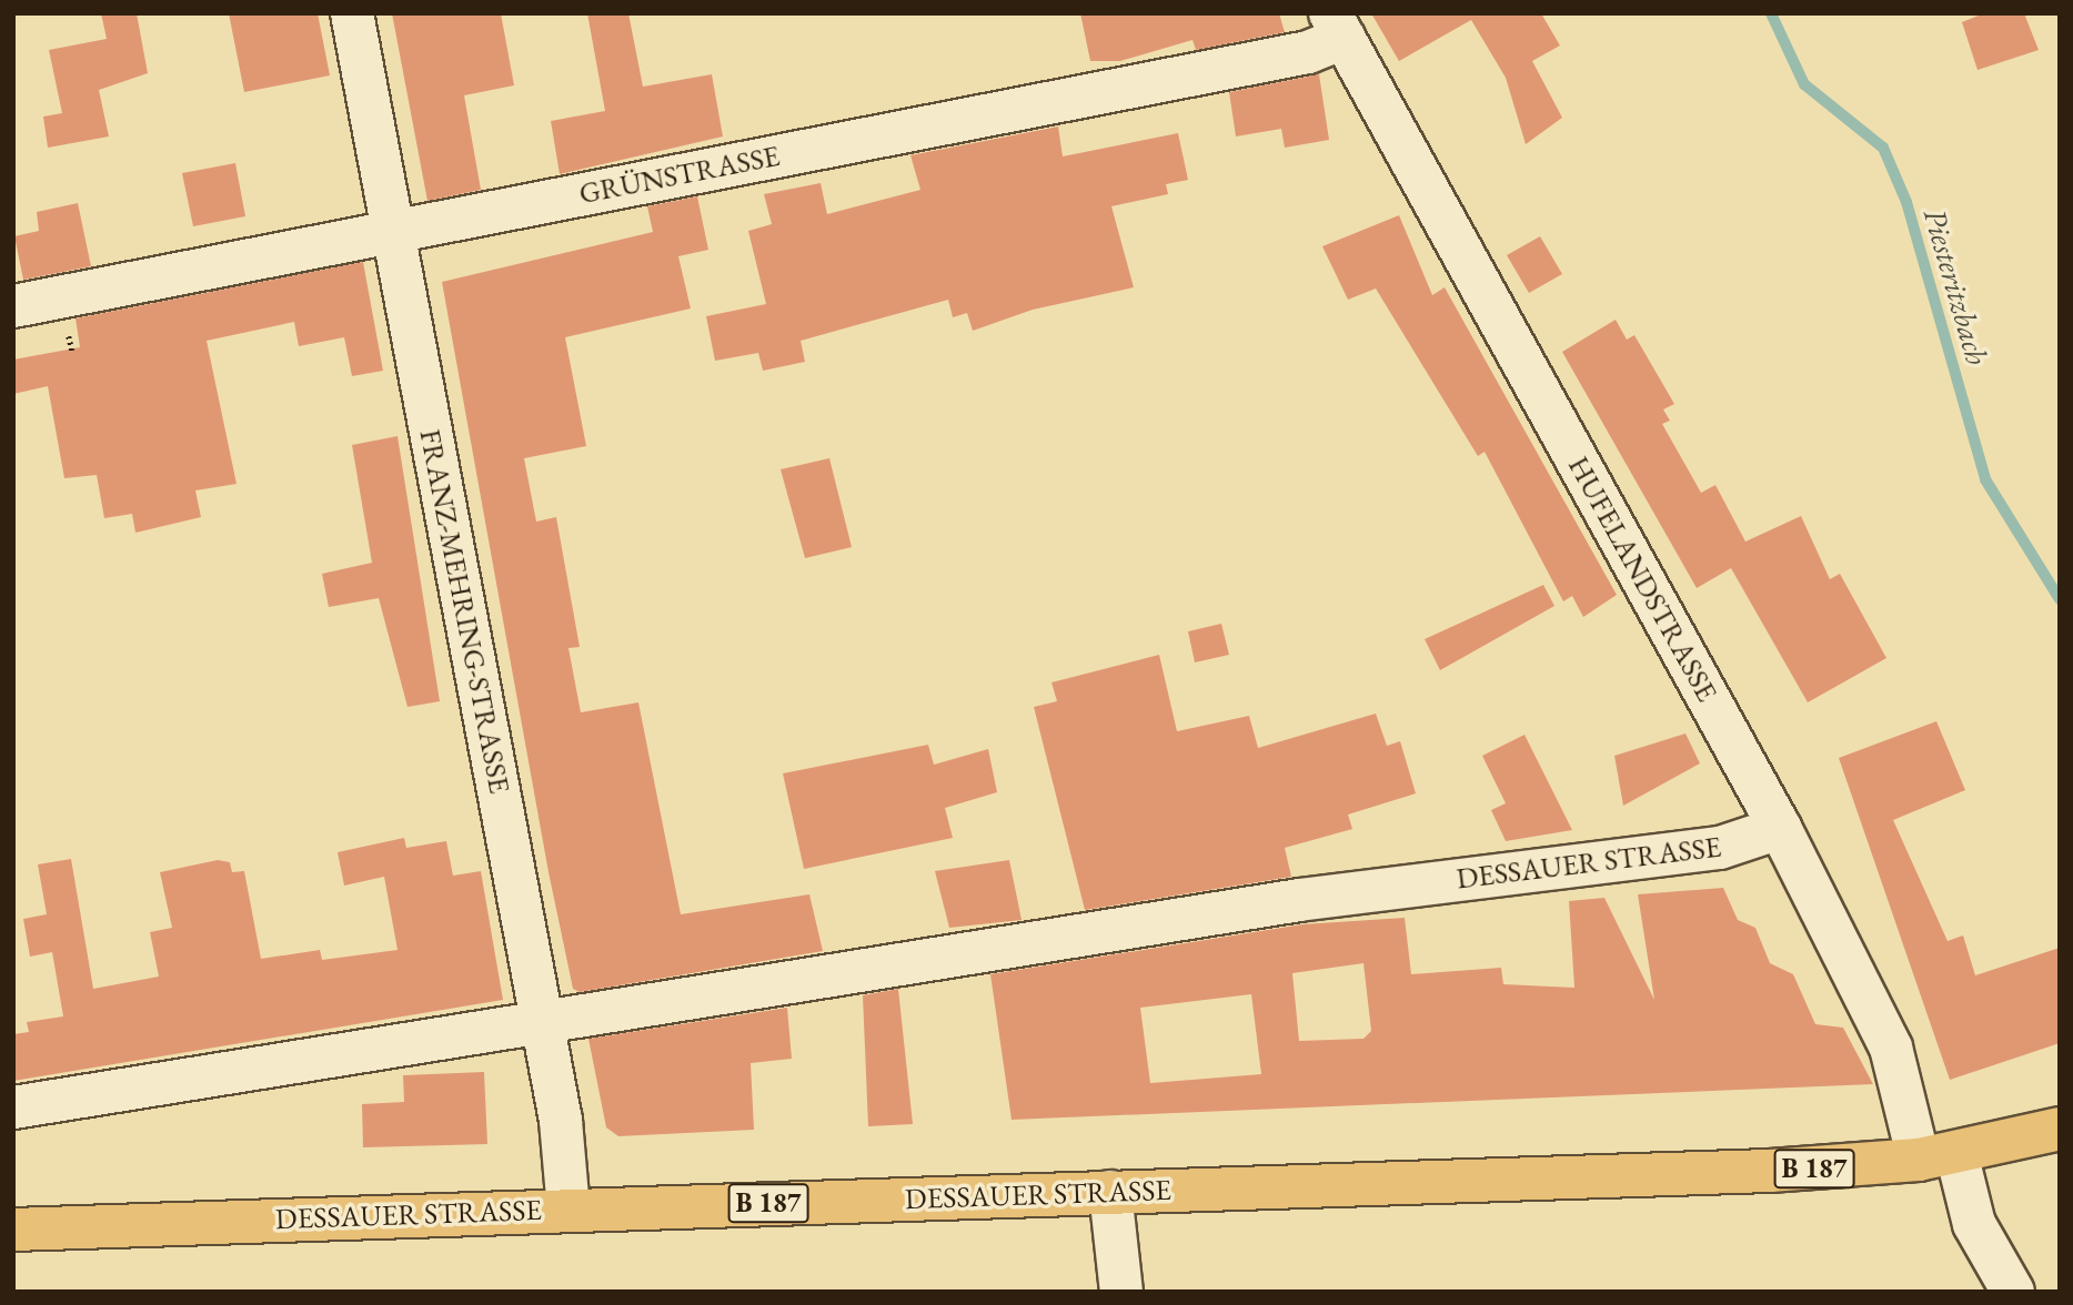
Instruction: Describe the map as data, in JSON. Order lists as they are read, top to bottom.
{
  "streets": {
    "main road": ["DESSAUER STRASSE", "B 187"],
    "street": ["GRÜNSTRASSE", "HUFELANDSTRASSE", "FRANZ-MEHRING-STRASSE"]
  },
  "crossings": [
    ["GRÜNSTRASSE", "HUFELANDSTRASSE"],
    ["GRÜNSTRASSE", "FRANZ-MEHRING-STRASSE"],
    ["HUFELANDSTRASSE", "DESSAUER STRASSE"],
    ["FRANZ-MEHRING-STRASSE", "DESSAUER STRASSE"]
  ],
  "water": ["Piesteritzbach"]
}
